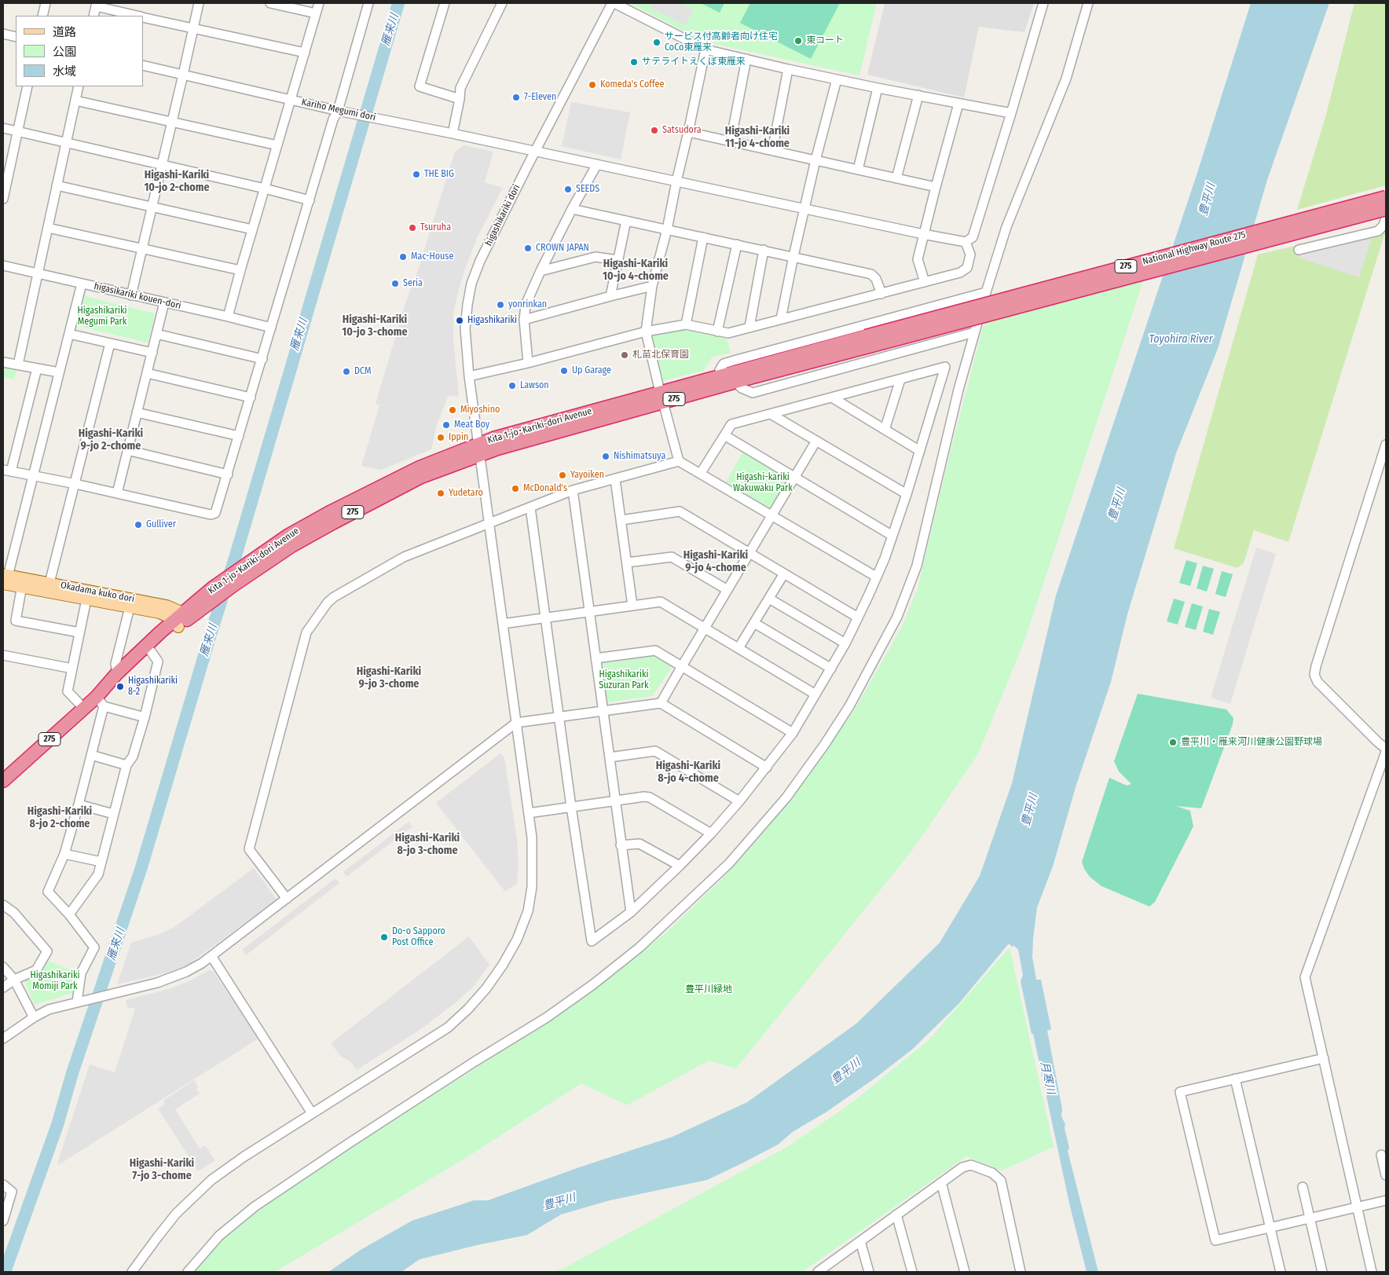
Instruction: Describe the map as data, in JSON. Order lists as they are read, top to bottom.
{
  "streets": {
    "highway": ["National Highway Route 275", "275", "Kita 1-jo･Kariki-dori Avenue"],
    "main road": ["Okadama kuko dori"],
    "street": ["Kariho Megumi dori", "higashikariki dori", "higasikariki kouen-dori"]
  },
  "crossings": [
    ["Kariho Megumi dori", "higashikariki dori"],
    ["higashikariki dori", "Kita 1-jo･Kariki-dori Avenue"],
    ["National Highway Route 275", "Kita 1-jo･Kariki-dori Avenue"],
    ["Kita 1-jo･Kariki-dori Avenue", "Okadama kuko dori"]
  ],
  "districts": [
    "Higashi-Kariki 11-jo 4-chome",
    "Higashi-Kariki 10-jo 2-chome",
    "Higashi-Kariki 10-jo 4-chome",
    "Higashi-Kariki 10-jo 3-chome",
    "Higashi-Kariki 9-jo 2-chome",
    "Higashi-Kariki 9-jo 4-chome",
    "Higashi-Kariki 9-jo 3-chome",
    "Higashi-Kariki 8-jo 4-chome",
    "Higashi-Kariki 8-jo 2-chome",
    "Higashi-Kariki 8-jo 3-chome",
    "Higashi-Kariki 7-jo 3-chome"
  ],
  "water": [
    "雁来川",
    "豊平川",
    "Toyohira River",
    "月寒川"
  ],
  "parks": [
    "Higashikariki Megumi Park",
    "Higashi-kariki Wakuwaku Park",
    "Higashikariki Suzuran Park",
    "Higashikariki Momiji Park",
    "豊平川緑地"
  ],
  "places": [
    "東コート",
    "サービス付高齢者向け住宅 CoCo東雁来",
    "サテライトえくぼ東雁来",
    "Komeda's Coffee",
    "7-Eleven",
    "Satsudora",
    "THE BIG",
    "SEEDS",
    "Tsuruha",
    "CROWN JAPAN",
    "Mac-House",
    "Seria",
    "yonrinkan",
    "Higashikariki",
    "札苗北保育園",
    "Up Garage",
    "DCM",
    "Lawson",
    "Miyoshino",
    "Meat Boy",
    "Ippin",
    "Nishimatsuya",
    "Yayoiken",
    "McDonald's",
    "Yudetaro",
    "Gulliver",
    "Higashikariki 8-2",
    "豊平川・雁来河川健康公園野球場",
    "Do-o Sapporo Post Office"
  ],
  "legend": ["道路", "公園", "水域"]
}
